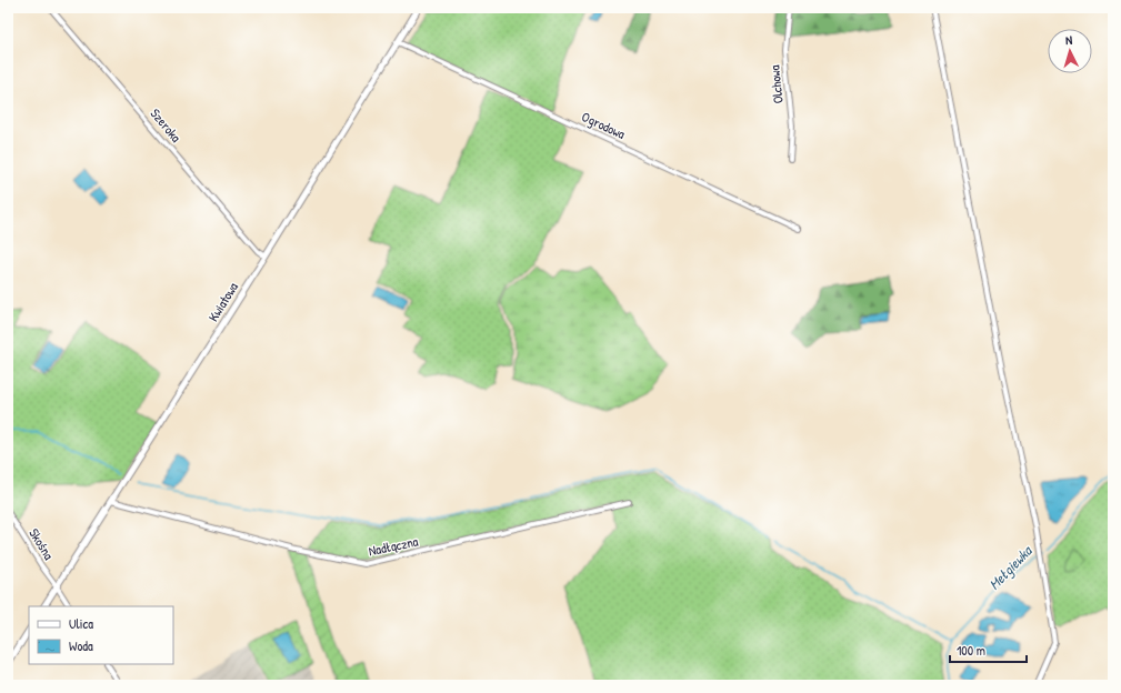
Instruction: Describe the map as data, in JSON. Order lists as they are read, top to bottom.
{
  "streets": {
    "street": [
      "Olchowa",
      "Szeroka",
      "Ogrodowa",
      "Kwiatowa",
      "Skośna",
      "Nadłączna"
    ]
  },
  "crossings": [
    ["Szeroka", "Kwiatowa"],
    ["Ogrodowa", "Kwiatowa"],
    ["Kwiatowa", "Skośna"],
    ["Kwiatowa", "Nadłączna"]
  ],
  "water": ["Mełgiewka"],
  "legend": ["Ulica", "Woda"],
  "scale_bar": "100 m",
  "north": "top"
}
